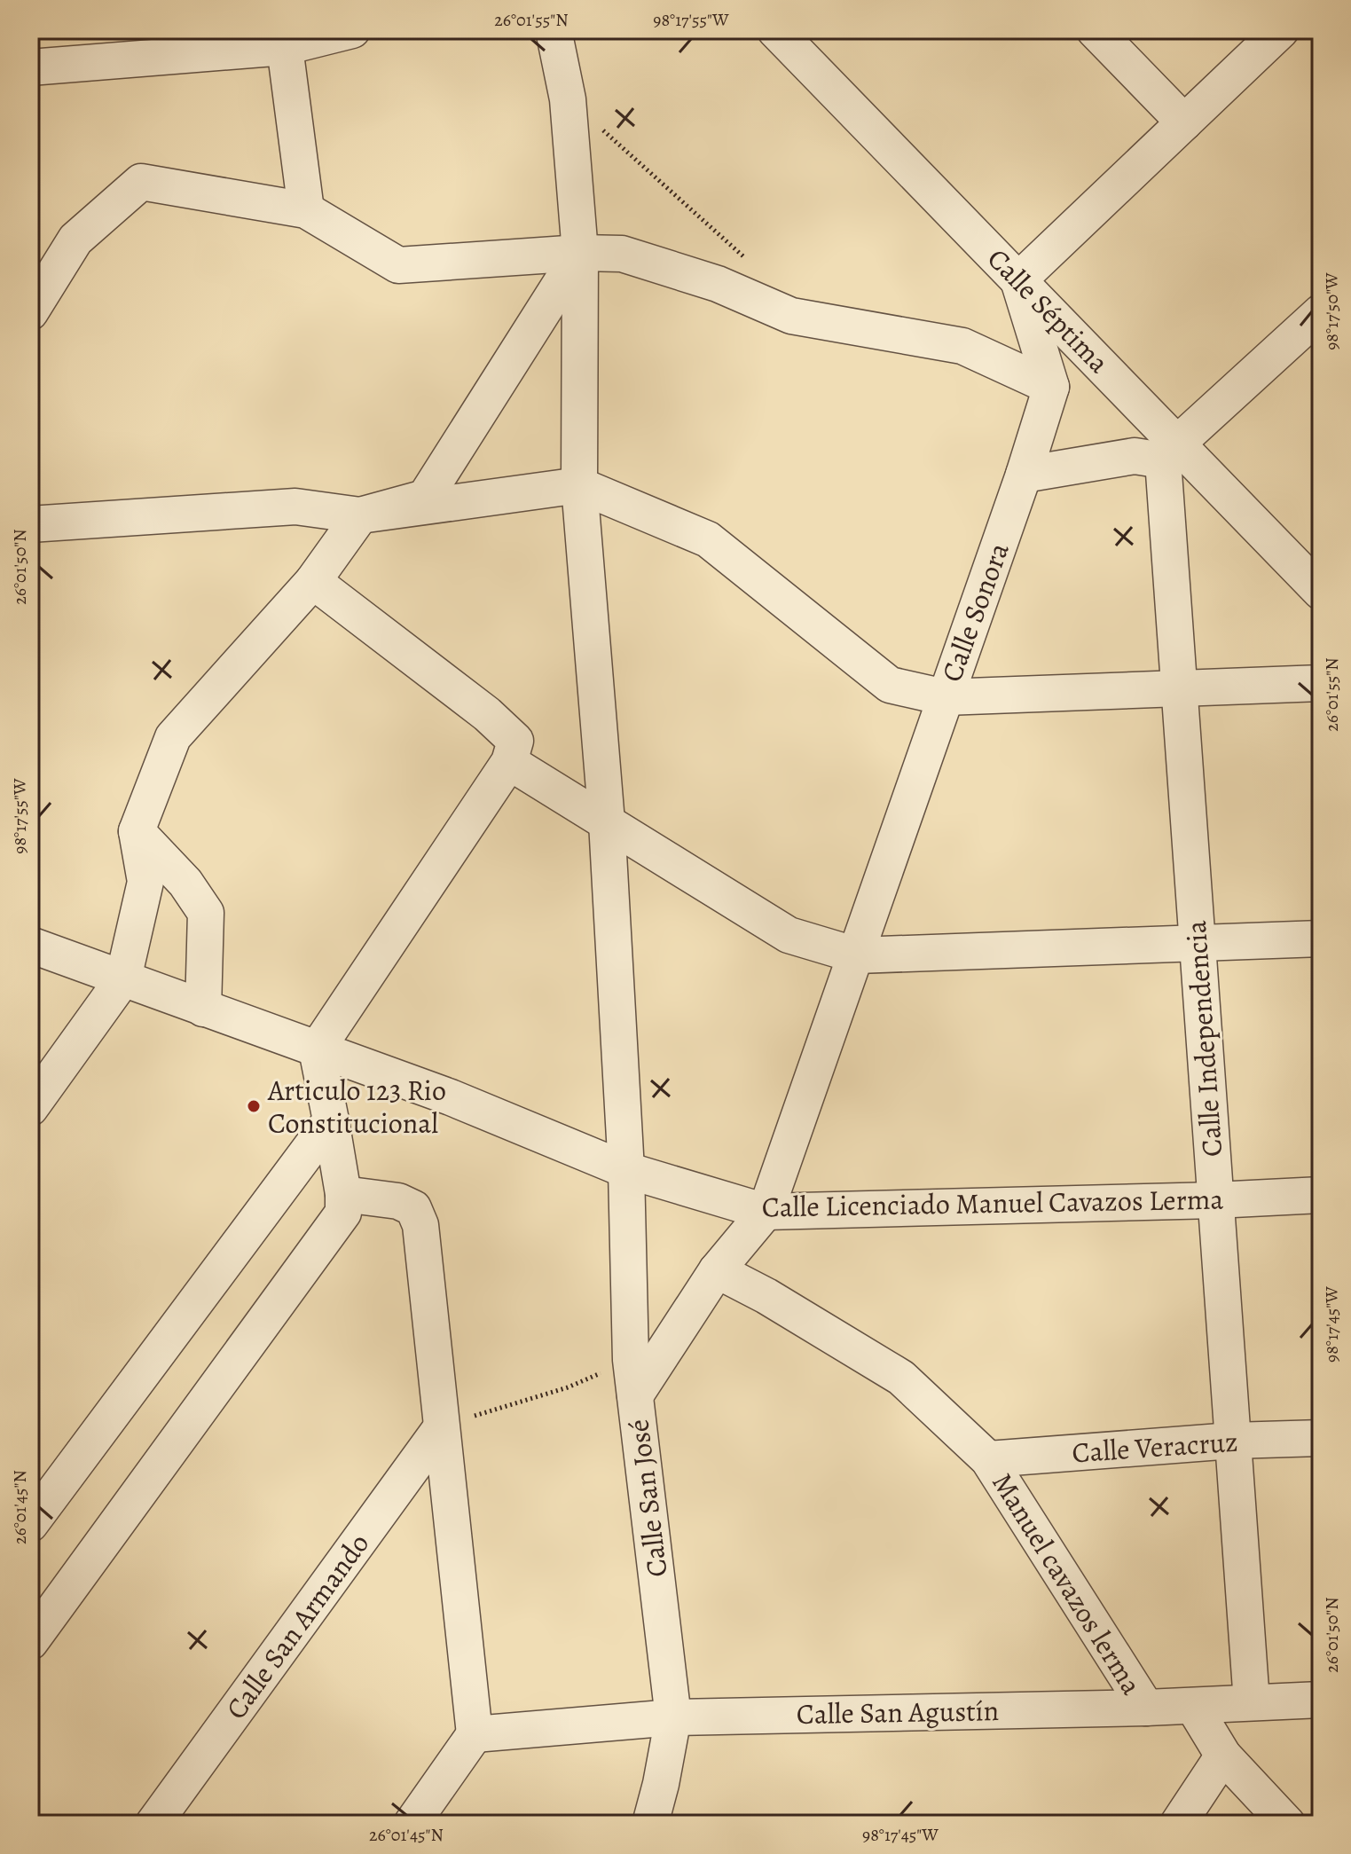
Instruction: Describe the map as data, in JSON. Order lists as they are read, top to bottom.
{
  "streets": {
    "street": [
      "Calle Séptima",
      "Calle Sonora",
      "Calle Independencia",
      "Calle Licenciado Manuel Cavazos Lerma",
      "Calle Veracruz",
      "Calle San José",
      "Manuel cavazos lerma",
      "Calle San Armando",
      "Calle San Agustín"
    ]
  },
  "crossings": [
    ["Calle Séptima", "Calle Independencia"],
    ["Calle Sonora", "Calle Licenciado Manuel Cavazos Lerma"],
    ["Calle Sonora", "Calle San José"],
    ["Calle Independencia", "Calle Licenciado Manuel Cavazos Lerma"],
    ["Calle Independencia", "Calle Veracruz"],
    ["Calle Independencia", "Calle San Agustín"],
    ["Calle Licenciado Manuel Cavazos Lerma", "Calle San José"],
    ["Calle Veracruz", "Manuel cavazos lerma"],
    ["Calle San José", "Calle San Agustín"],
    ["Manuel cavazos lerma", "Calle San Agustín"]
  ],
  "places": ["Articulo 123 Rio Constitucional"],
  "coordinates": [
    "26°01'55\"N",
    "98°17'55\"W",
    "98°17'50\"W",
    "26°01'50\"N",
    "98°17'45\"W",
    "26°01'45\"N"
  ]
}
